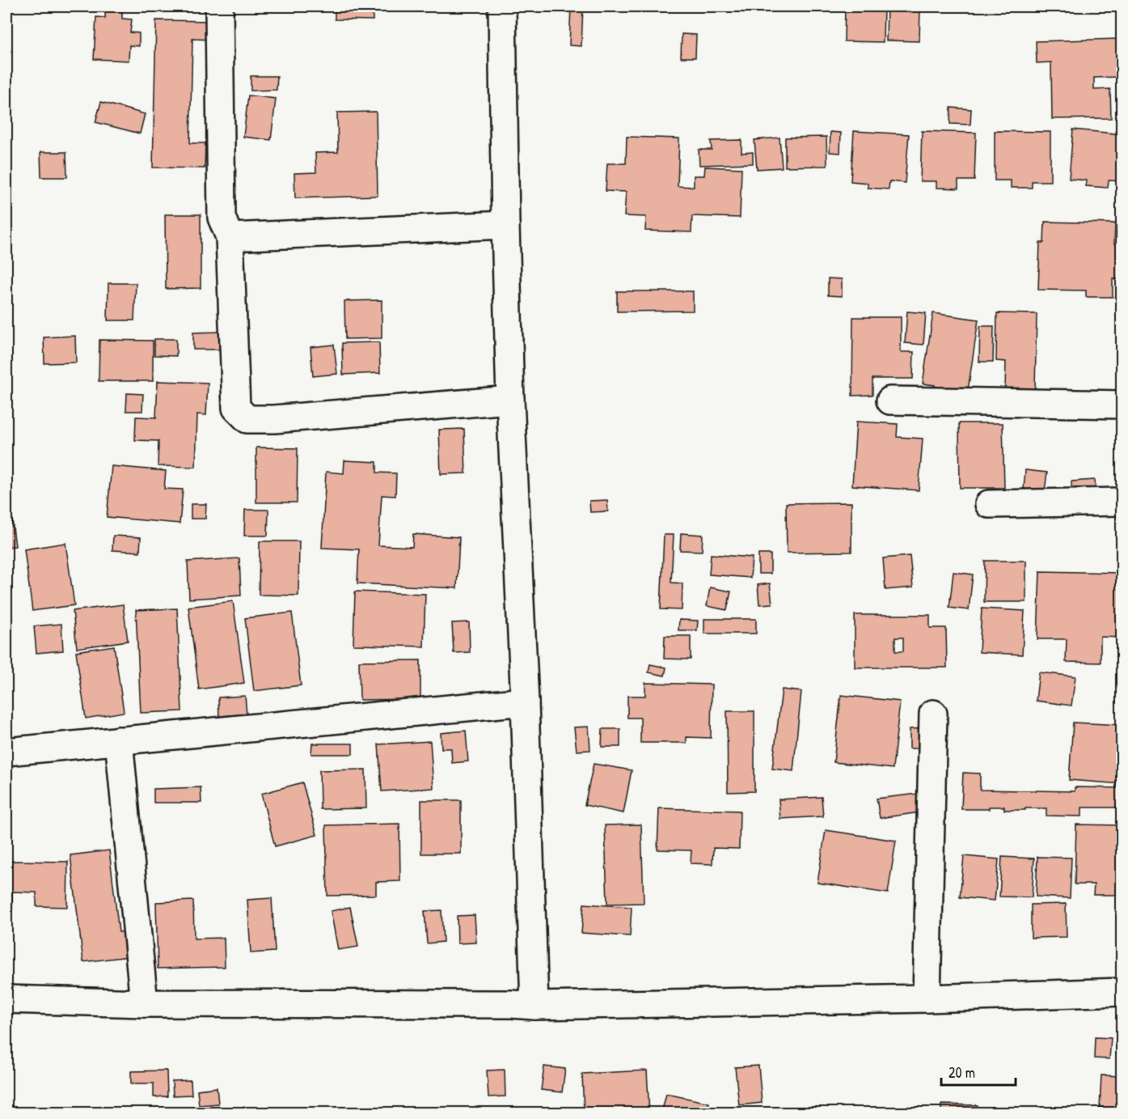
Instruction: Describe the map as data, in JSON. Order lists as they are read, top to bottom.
{
  "scale_bar": "20 m"
}
